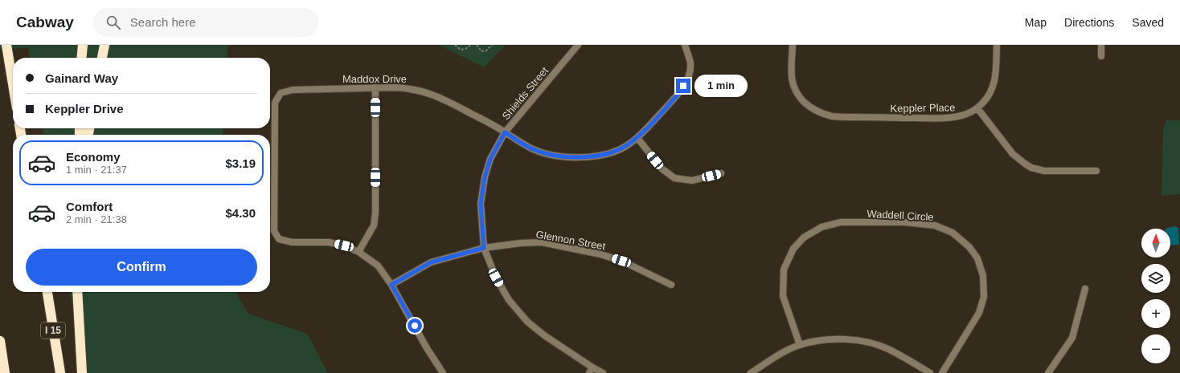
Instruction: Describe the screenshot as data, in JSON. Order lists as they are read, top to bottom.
{
  "streets": {
    "highway": ["I 15"],
    "street": [
      "Maddox Drive",
      "Shields Street",
      "Keppler Place",
      "Waddell Circle",
      "Glennon Street"
    ]
  },
  "crossings": [
    ["Maddox Drive", "Shields Street"],
    ["Shields Street", "Glennon Street"]
  ],
  "north": "top",
  "page": {
    "header": "Cabway",
    "search": "Search here",
    "nav": ["Map", "Directions", "Saved"],
    "banner": ["Gainard Way", "Keppler Drive"],
    "bubble": "1 min",
    "list": [
      {
        "name": "Economy",
        "note": "1 min · 21:37",
        "value": "$3.19"
      },
      {
        "name": "Comfort",
        "note": "2 min · 21:38",
        "value": "$4.30"
      }
    ],
    "map_buttons": ["+", "−"],
    "buttons": "Confirm"
  }
}
